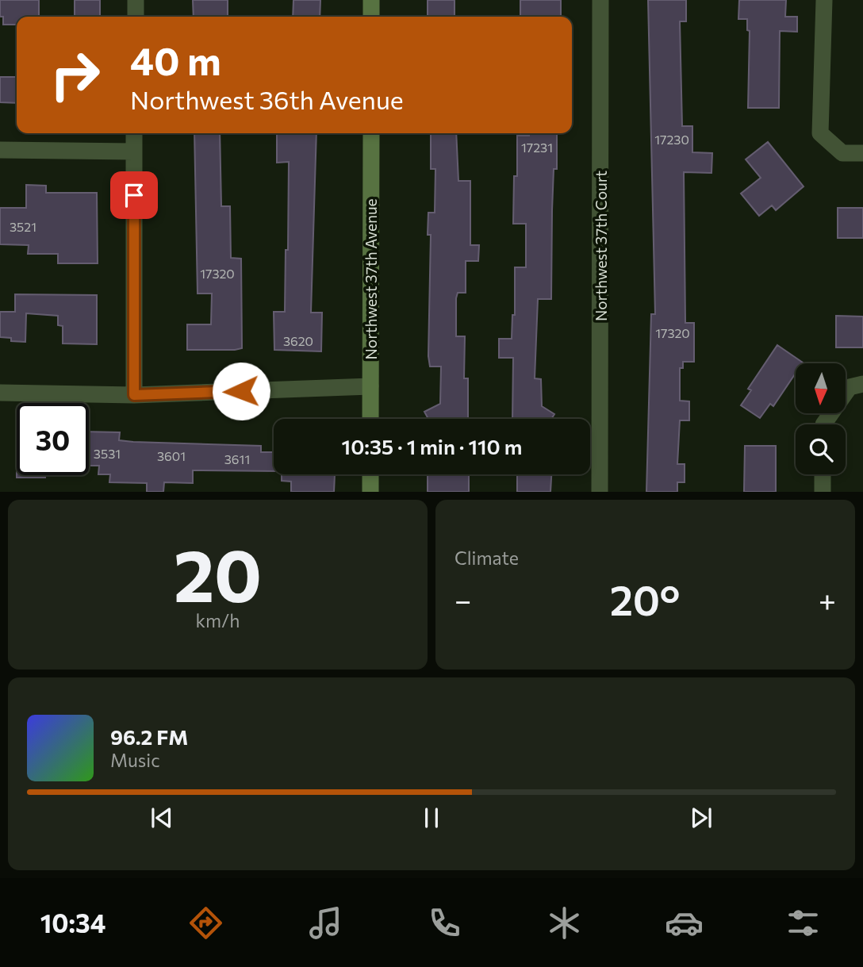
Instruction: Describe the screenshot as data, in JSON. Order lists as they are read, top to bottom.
{
  "streets": {
    "main road": ["Northwest 37th Avenue"],
    "street": ["Northwest 37th Court"]
  },
  "house_numbers": [
    "17230",
    "17231",
    "3521",
    "17320",
    "17320",
    "3620",
    "3531",
    "3601",
    "3611"
  ],
  "north": "bottom",
  "page": {
    "turn": ["40 m", "Northwest 36th Avenue"],
    "limit": "30",
    "trip": "10:35 · 1 min · 110 m",
    "tile": [
      ["20", "km/h"],
      "Climate"
    ],
    "heat": ["−", "20°", "+"],
    "song": ["96.2 FM", "Music"],
    "tabs": "10:34"
  }
}
